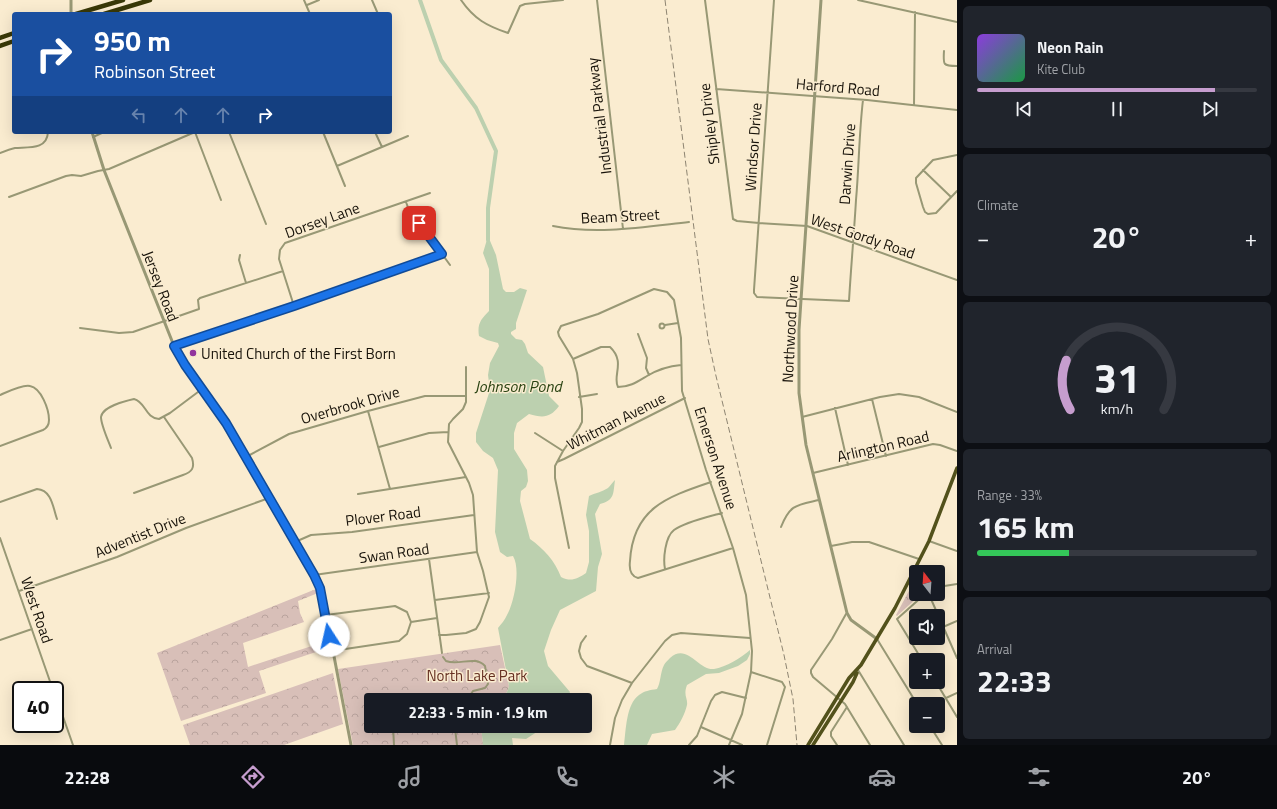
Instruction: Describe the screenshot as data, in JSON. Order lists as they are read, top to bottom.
{
  "streets": {
    "street": [
      "Harford Road",
      "Industrial Parkway",
      "Shipley Drive",
      "Windsor Drive",
      "Darwin Drive",
      "Beam Street",
      "Dorsey Lane",
      "West Gordy Road",
      "Jersey Road",
      "Northwood Drive",
      "Overbrook Drive",
      "Whitman Avenue",
      "Arlington Road",
      "Emerson Avenue",
      "Plover Road",
      "Adventist Drive",
      "Swan Road",
      "West Road"
    ]
  },
  "crossings": [
    ["Harford Road", "Shipley Drive"],
    ["Harford Road", "Windsor Drive"],
    ["Harford Road", "Darwin Drive"],
    ["Harford Road", "Northwood Drive"],
    ["Industrial Parkway", "Beam Street"],
    ["Shipley Drive", "Windsor Drive"],
    ["Shipley Drive", "West Gordy Road"],
    ["Windsor Drive", "Darwin Drive"],
    ["Windsor Drive", "West Gordy Road"],
    ["Windsor Drive", "Northwood Drive"],
    ["Darwin Drive", "West Gordy Road"],
    ["Darwin Drive", "Northwood Drive"],
    ["West Gordy Road", "Northwood Drive"],
    ["Jersey Road", "Overbrook Drive"],
    ["Jersey Road", "Plover Road"],
    ["Jersey Road", "Adventist Drive"],
    ["Jersey Road", "Swan Road"],
    ["Northwood Drive", "Arlington Road"],
    ["Whitman Avenue", "Emerson Avenue"],
    ["Adventist Drive", "West Road"]
  ],
  "water": ["Johnson Pond"],
  "parks": ["North Lake Park"],
  "places": ["United Church of the First Born"],
  "north": "top",
  "page": {
    "turn": ["950 m", "Robinson Street"],
    "song": ["Neon Rain", "Kite Club"],
    "tile": [
      "Climate",
      ["Range · 33%", "165 km"],
      ["Arrival", "22:33"]
    ],
    "heat": ["−", "20°", "+"],
    "map_buttons": ["+", "−"],
    "limit": "40",
    "trip": "22:33 · 5 min · 1.9 km",
    "tabs": ["22:28", "20°"],
    "gauge": ["31", "km/h"]
  }
}
